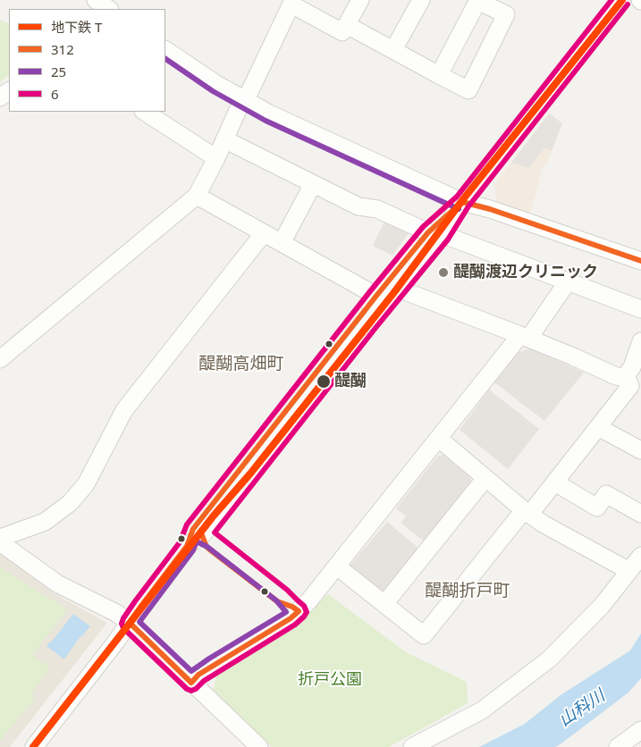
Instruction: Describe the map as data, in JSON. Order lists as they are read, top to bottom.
{
  "districts": ["醍醐高畑町", "醍醐折戸町"],
  "water": ["山科川"],
  "parks": ["折戸公園"],
  "places": ["醍醐渡辺クリニック", "醍醐"],
  "lines": [
    "metro line T",
    "transit line 6",
    "transit line 25",
    "transit line 312"
  ],
  "legend": [
    "地下鉄 T",
    "312",
    "25",
    "6"
  ]
}
